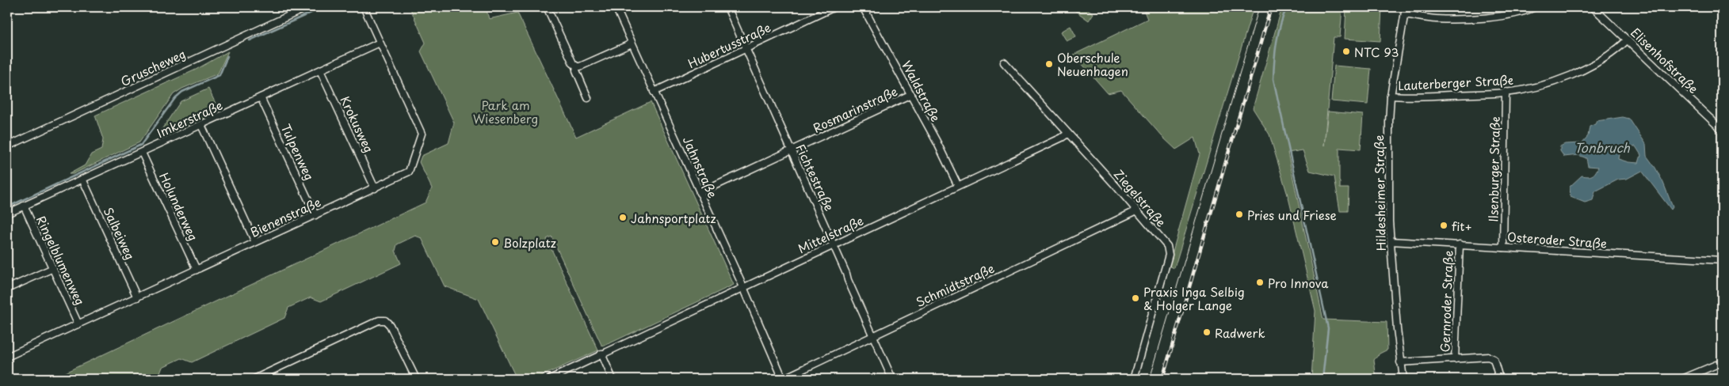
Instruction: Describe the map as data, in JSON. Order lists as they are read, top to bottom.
{
  "streets": {
    "street": [
      "Hubertusstraße",
      "Elisenhofstraße",
      "Gruscheweg",
      "Lauterberger Straße",
      "Waldstraße",
      "Rosmarinstraße",
      "Imkerstraße",
      "Krokusweg",
      "Tulpenweg",
      "Jahnstraße",
      "Ilsenburger Straße",
      "Fichtestraße",
      "Hildesheimer Straße",
      "Ziegelstraße",
      "Holunderweg",
      "Bienenstraße",
      "Salbeiweg",
      "Mittelstraße",
      "Osteroder Straße",
      "Ringelblumenweg",
      "Schmidtstraße",
      "Gernroder Straße"
    ]
  },
  "crossings": [
    ["Hubertusstraße", "Jahnstraße"],
    ["Hubertusstraße", "Fichtestraße"],
    ["Elisenhofstraße", "Lauterberger Straße"],
    ["Lauterberger Straße", "Ilsenburger Straße"],
    ["Lauterberger Straße", "Hildesheimer Straße"],
    ["Waldstraße", "Rosmarinstraße"],
    ["Waldstraße", "Mittelstraße"],
    ["Rosmarinstraße", "Jahnstraße"],
    ["Rosmarinstraße", "Fichtestraße"],
    ["Imkerstraße", "Krokusweg"],
    ["Imkerstraße", "Tulpenweg"],
    ["Imkerstraße", "Holunderweg"],
    ["Imkerstraße", "Bienenstraße"],
    ["Imkerstraße", "Salbeiweg"],
    ["Imkerstraße", "Ringelblumenweg"],
    ["Krokusweg", "Bienenstraße"],
    ["Tulpenweg", "Bienenstraße"],
    ["Jahnstraße", "Mittelstraße"],
    ["Jahnstraße", "Schmidtstraße"],
    ["Ilsenburger Straße", "Osteroder Straße"],
    ["Fichtestraße", "Mittelstraße"],
    ["Fichtestraße", "Schmidtstraße"],
    ["Hildesheimer Straße", "Osteroder Straße"],
    ["Hildesheimer Straße", "Gernroder Straße"],
    ["Ziegelstraße", "Mittelstraße"],
    ["Ziegelstraße", "Schmidtstraße"],
    ["Holunderweg", "Bienenstraße"],
    ["Bienenstraße", "Salbeiweg"],
    ["Bienenstraße", "Ringelblumenweg"],
    ["Osteroder Straße", "Gernroder Straße"]
  ],
  "water": ["Tonbruch"],
  "parks": ["Park am Wiesenberg"],
  "places": [
    "NTC 93",
    "Oberschule Neuenhagen",
    "Pries und Friese",
    "Jahnsportplatz",
    "fit+",
    "Bolzplatz",
    "Pro Innova",
    "Praxis Inga Selbig & Holger Lange",
    "Radwerk"
  ]
}
